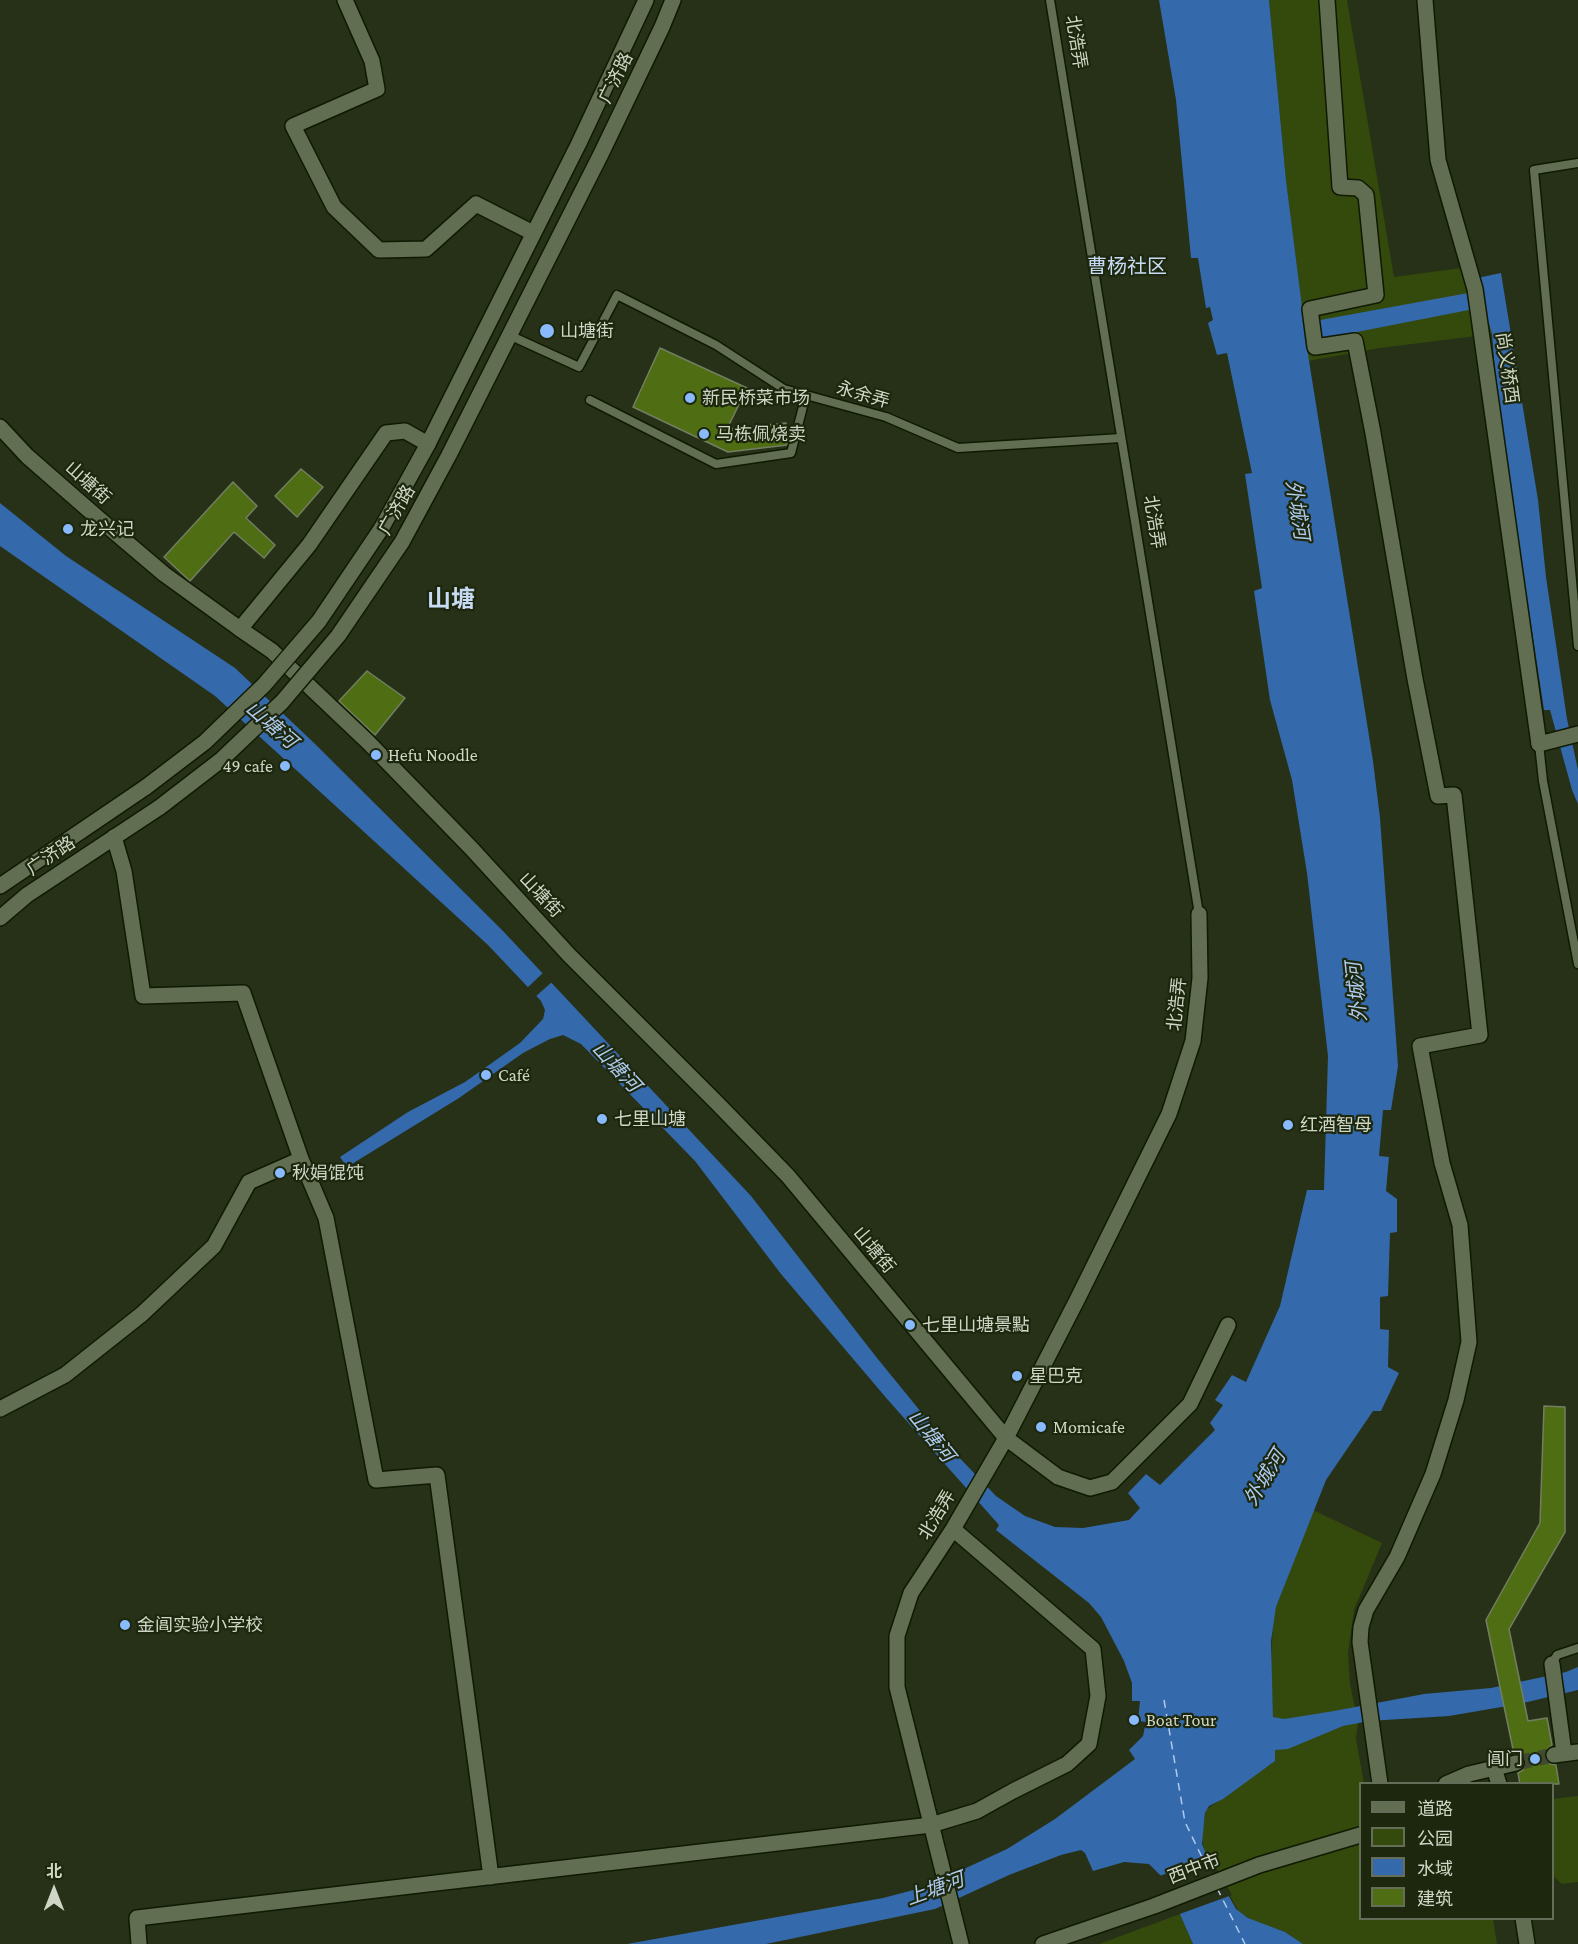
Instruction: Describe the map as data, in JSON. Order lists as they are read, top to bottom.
{
  "streets": {
    "street": [
      "北浩弄",
      "广济路",
      "尚义桥西",
      "山塘街",
      "西中市"
    ],
    "lane": ["永余弄"]
  },
  "crossings": [
    ["北浩弄", "永余弄"],
    ["北浩弄", "山塘街"],
    ["广济路", "永余弄"]
  ],
  "districts": ["曹杨社区", "山塘"],
  "water": ["外城河", "山塘河", "上塘河"],
  "places": [
    "山塘街",
    "新民桥菜市场",
    "马栋佩烧卖",
    "龙兴记",
    "Hefu Noodle",
    "49 cafe",
    "Café",
    "七里山塘",
    "红酒智母",
    "秋娟馄饨",
    "七里山塘景點",
    "星巴克",
    "Momicafe",
    "金阊实验小学校",
    "Boat Tour",
    "阊门"
  ],
  "legend": [
    "道路",
    "公园",
    "水域",
    "建筑"
  ],
  "north": "top"
}
